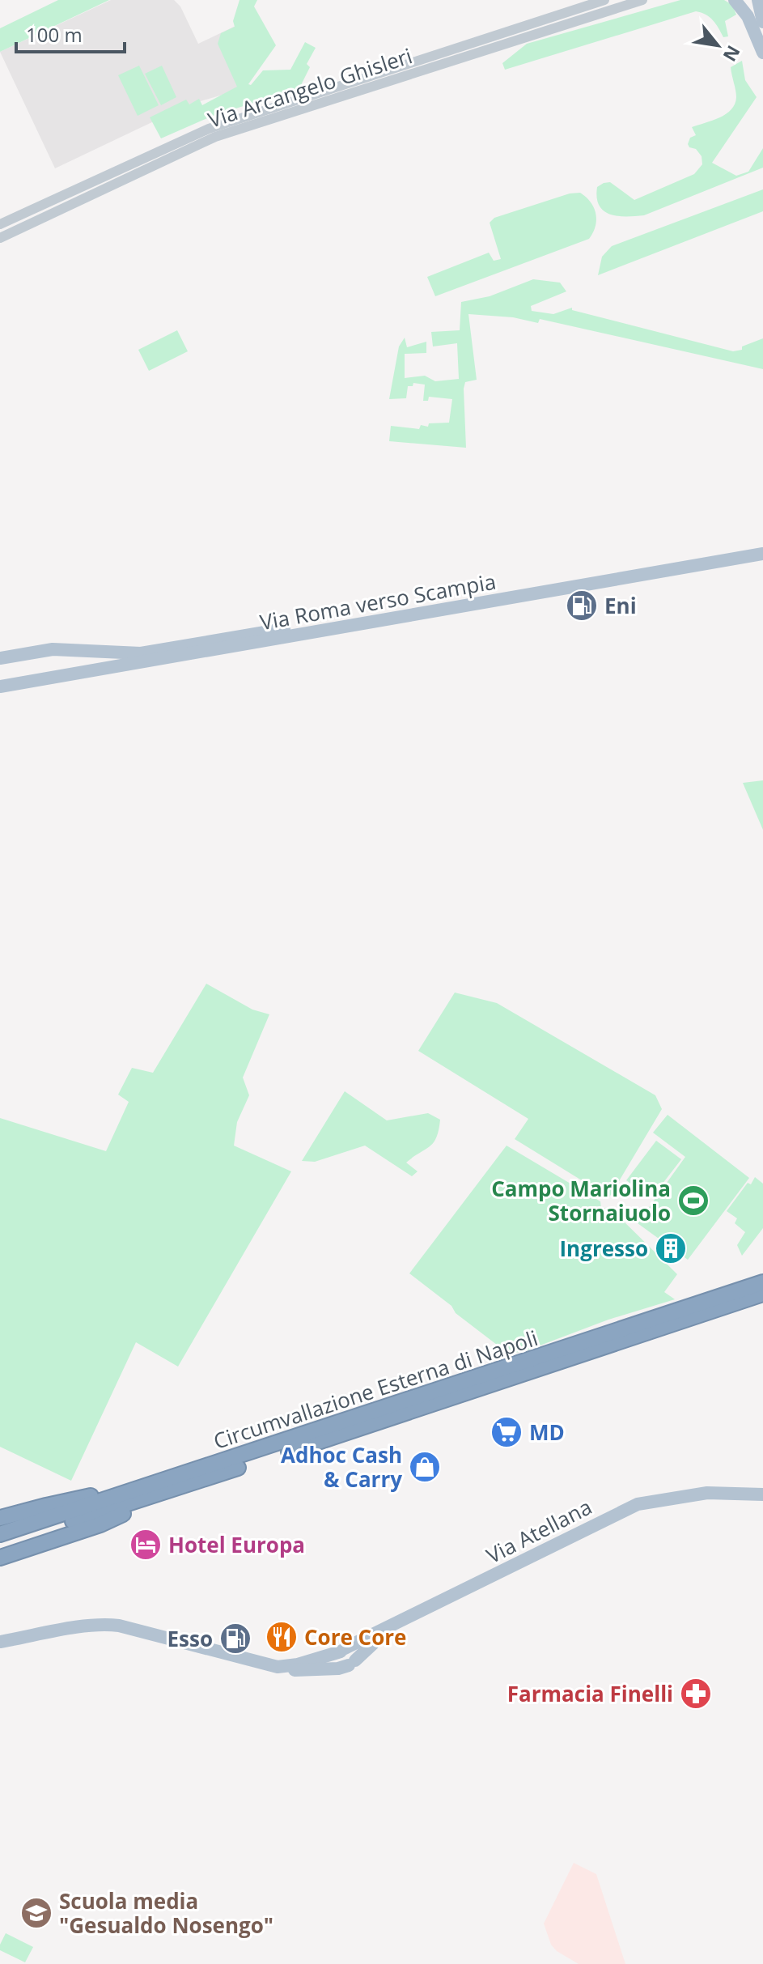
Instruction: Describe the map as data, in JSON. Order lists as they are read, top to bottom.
{
  "streets": {
    "highway": ["Circumvallazione Esterna di Napoli"],
    "main road": ["Via Roma verso Scampia", "Via Atellana"],
    "street": ["Via Arcangelo Ghisleri"]
  },
  "places": {
    "fuel station": ["Eni", "Esso"],
    "sports": ["Campo Mariolina Stornaiuolo"],
    "building": ["Ingresso"],
    "supermarket": ["MD"],
    "shop": ["Adhoc Cash & Carry"],
    "hotel": ["Hotel Europa"],
    "restaurant": ["Core Core"],
    "pharmacy": ["Farmacia Finelli"],
    "school or university": ["Scuola media \"Gesualdo Nosengo\""]
  },
  "scale_bar": "100 m",
  "north": "bottom right"
}
